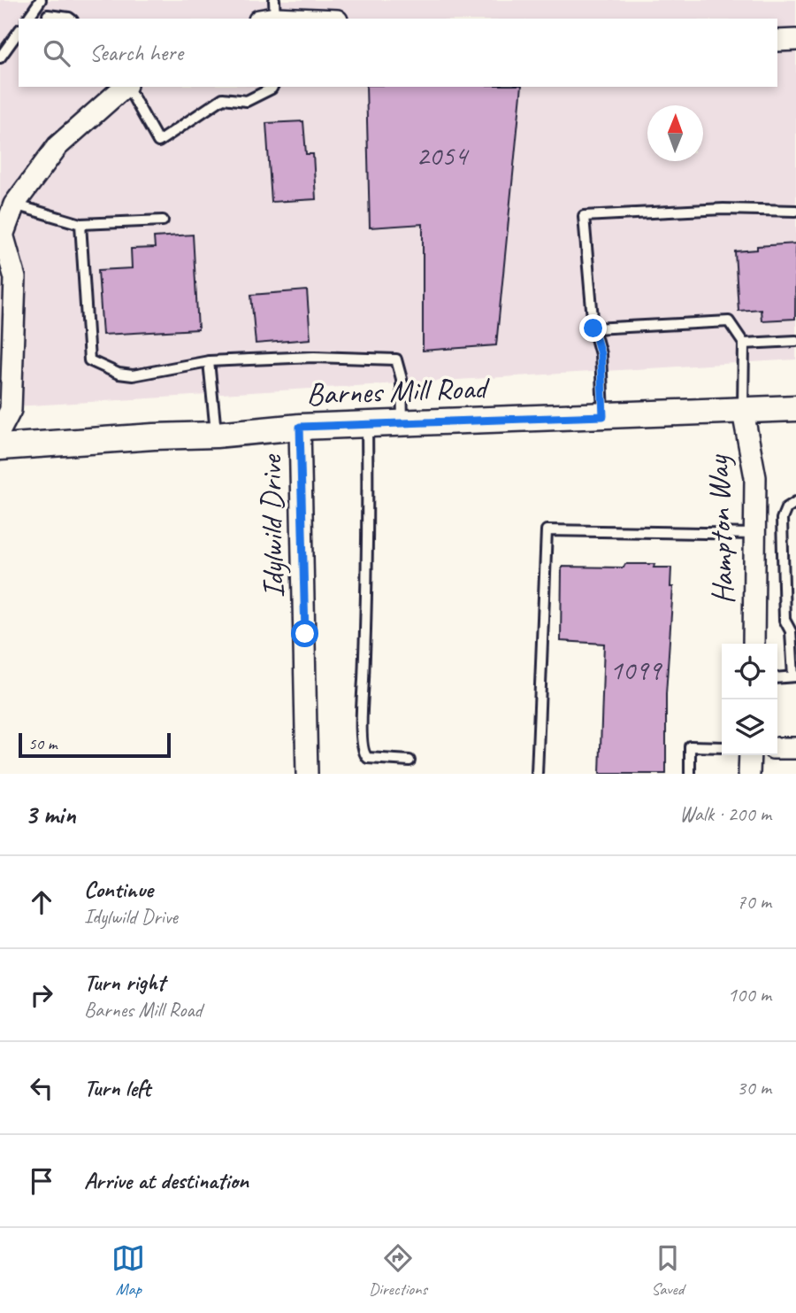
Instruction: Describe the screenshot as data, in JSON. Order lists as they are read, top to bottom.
{
  "streets": {
    "street": ["Barnes Mill Road", "Idylwild Drive", "Hampton Way"]
  },
  "crossings": [
    ["Barnes Mill Road", "Idylwild Drive"],
    ["Barnes Mill Road", "Hampton Way"]
  ],
  "house_numbers": ["2054", "1099"],
  "scale_bar": "50 m",
  "north": "top",
  "page": {
    "search": "Search here",
    "scale": "50 m",
    "heading": ["3 min", "Walk · 200 m"],
    "list": [
      ["Continue", "Idylwild Drive", "70 m"],
      ["Turn right", "Barnes Mill Road", "100 m"],
      ["Turn left", "30 m"],
      "Arrive at destination"
    ],
    "nav": ["Map", "Directions", "Saved"]
  }
}
